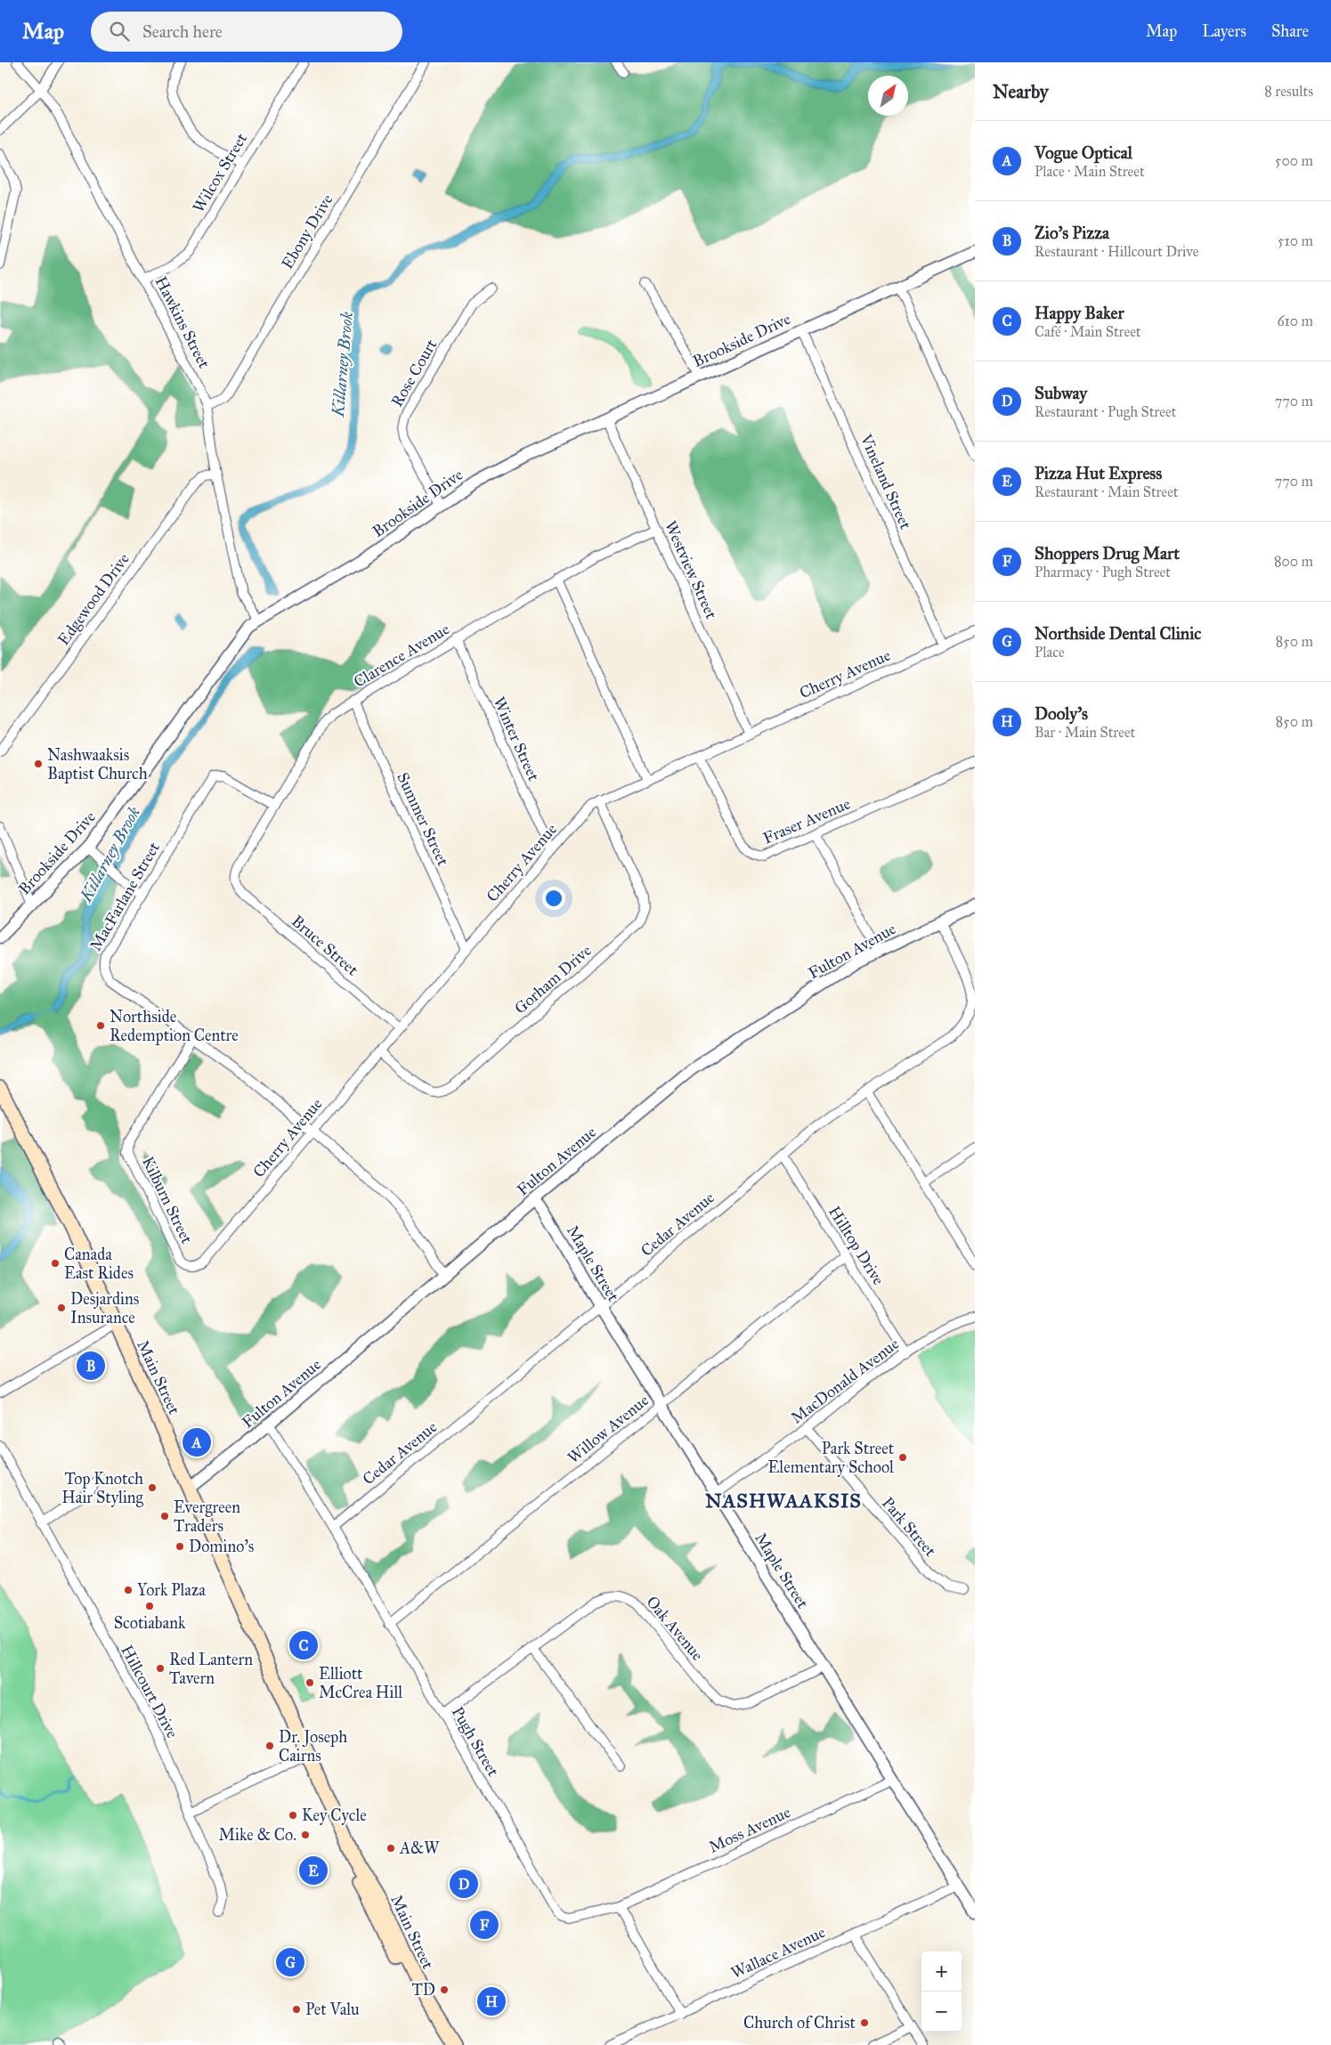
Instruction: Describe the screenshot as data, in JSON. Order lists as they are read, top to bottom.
{
  "streets": {
    "main road": ["Main Street"],
    "street": [
      "Wilcox Street",
      "Ebony Drive",
      "Hawkins Street",
      "Brookside Drive",
      "Rose Court",
      "Vineland Street",
      "Westview Street",
      "Edgewood Drive",
      "Clarence Avenue",
      "Cherry Avenue",
      "Winter Street",
      "Summer Street",
      "Fraser Avenue",
      "MacFarlane Street",
      "Bruce Street",
      "Fulton Avenue",
      "Gorham Drive",
      "Kilburn Street",
      "Cedar Avenue",
      "Hilltop Drive",
      "Maple Street",
      "MacDonald Avenue",
      "Willow Avenue",
      "Park Street",
      "Oak Avenue",
      "Hillcourt Drive",
      "Pugh Street",
      "Moss Avenue",
      "Wallace Avenue"
    ]
  },
  "crossings": [
    ["Wilcox Street", "Hawkins Street"],
    ["Ebony Drive", "Hawkins Street"],
    ["Hawkins Street", "Brookside Drive"],
    ["Hawkins Street", "Edgewood Drive"],
    ["Brookside Drive", "Rose Court"],
    ["Brookside Drive", "Vineland Street"],
    ["Brookside Drive", "Westview Street"],
    ["Vineland Street", "Cherry Avenue"],
    ["Westview Street", "Clarence Avenue"],
    ["Westview Street", "Cherry Avenue"],
    ["Clarence Avenue", "Winter Street"],
    ["Clarence Avenue", "Summer Street"],
    ["Clarence Avenue", "MacFarlane Street"],
    ["Clarence Avenue", "Bruce Street"],
    ["Cherry Avenue", "Winter Street"],
    ["Cherry Avenue", "Summer Street"],
    ["Cherry Avenue", "Fraser Avenue"],
    ["Cherry Avenue", "MacFarlane Street"],
    ["Cherry Avenue", "Bruce Street"],
    ["Cherry Avenue", "Gorham Drive"],
    ["Cherry Avenue", "Kilburn Street"],
    ["MacFarlane Street", "Fulton Avenue"],
    ["MacFarlane Street", "Kilburn Street"],
    ["Fulton Avenue", "Cedar Avenue"],
    ["Fulton Avenue", "Maple Street"],
    ["Fulton Avenue", "Main Street"],
    ["Fulton Avenue", "Pugh Street"],
    ["Cedar Avenue", "Hilltop Drive"],
    ["Cedar Avenue", "Maple Street"],
    ["Cedar Avenue", "Pugh Street"],
    ["Hilltop Drive", "MacDonald Avenue"],
    ["Hilltop Drive", "Willow Avenue"],
    ["Maple Street", "MacDonald Avenue"],
    ["Maple Street", "Willow Avenue"],
    ["Maple Street", "Oak Avenue"],
    ["Maple Street", "Moss Avenue"],
    ["Maple Street", "Wallace Avenue"],
    ["MacDonald Avenue", "Park Street"],
    ["Willow Avenue", "Pugh Street"],
    ["Oak Avenue", "Pugh Street"],
    ["Pugh Street", "Moss Avenue"]
  ],
  "districts": ["NASHWAAKSIS"],
  "water": ["Killarney Brook"],
  "places": [
    "Nashwaaksis Baptist Church",
    "Northside Redemption Centre",
    "Canada East Rides",
    "Desjardins Insurance",
    "Park Street Elementary School",
    "Top Knotch Hair Styling",
    "Evergreen Traders",
    "Domino's",
    "York Plaza",
    "Scotiabank",
    "Red Lantern Tavern",
    "Elliott McCrea Hill",
    "Dr. Joseph Cairns",
    "Key Cycle",
    "Mike & Co.",
    "A&W",
    "TD",
    "Pet Valu",
    "Church of Christ"
  ],
  "north": "top right",
  "page": {
    "header": "Map",
    "search": "Search here",
    "nav": ["Map", "Layers", "Share"],
    "heading": ["Nearby", "8 results"],
    "list": [
      {
        "mark": "A",
        "name": "Vogue Optical",
        "note": "Place · Main Street",
        "value": "500 m"
      },
      {
        "mark": "B",
        "name": "Zio's Pizza",
        "note": "Restaurant · Hillcourt Drive",
        "value": "510 m"
      },
      {
        "mark": "C",
        "name": "Happy Baker",
        "note": "Café · Main Street",
        "value": "610 m"
      },
      {
        "mark": "D",
        "name": "Subway",
        "note": "Restaurant · Pugh Street",
        "value": "770 m"
      },
      {
        "mark": "E",
        "name": "Pizza Hut Express",
        "note": "Restaurant · Main Street",
        "value": "770 m"
      },
      {
        "mark": "F",
        "name": "Shoppers Drug Mart",
        "note": "Pharmacy · Pugh Street",
        "value": "800 m"
      },
      {
        "mark": "G",
        "name": "Northside Dental Clinic",
        "note": "Place",
        "value": "850 m"
      },
      {
        "mark": "H",
        "name": "Dooly's",
        "note": "Bar · Main Street",
        "value": "850 m"
      }
    ],
    "pins": [
      "B",
      "A",
      "C",
      "E",
      "D",
      "F",
      "G",
      "H"
    ],
    "map_buttons": ["+", "−"]
  }
}
